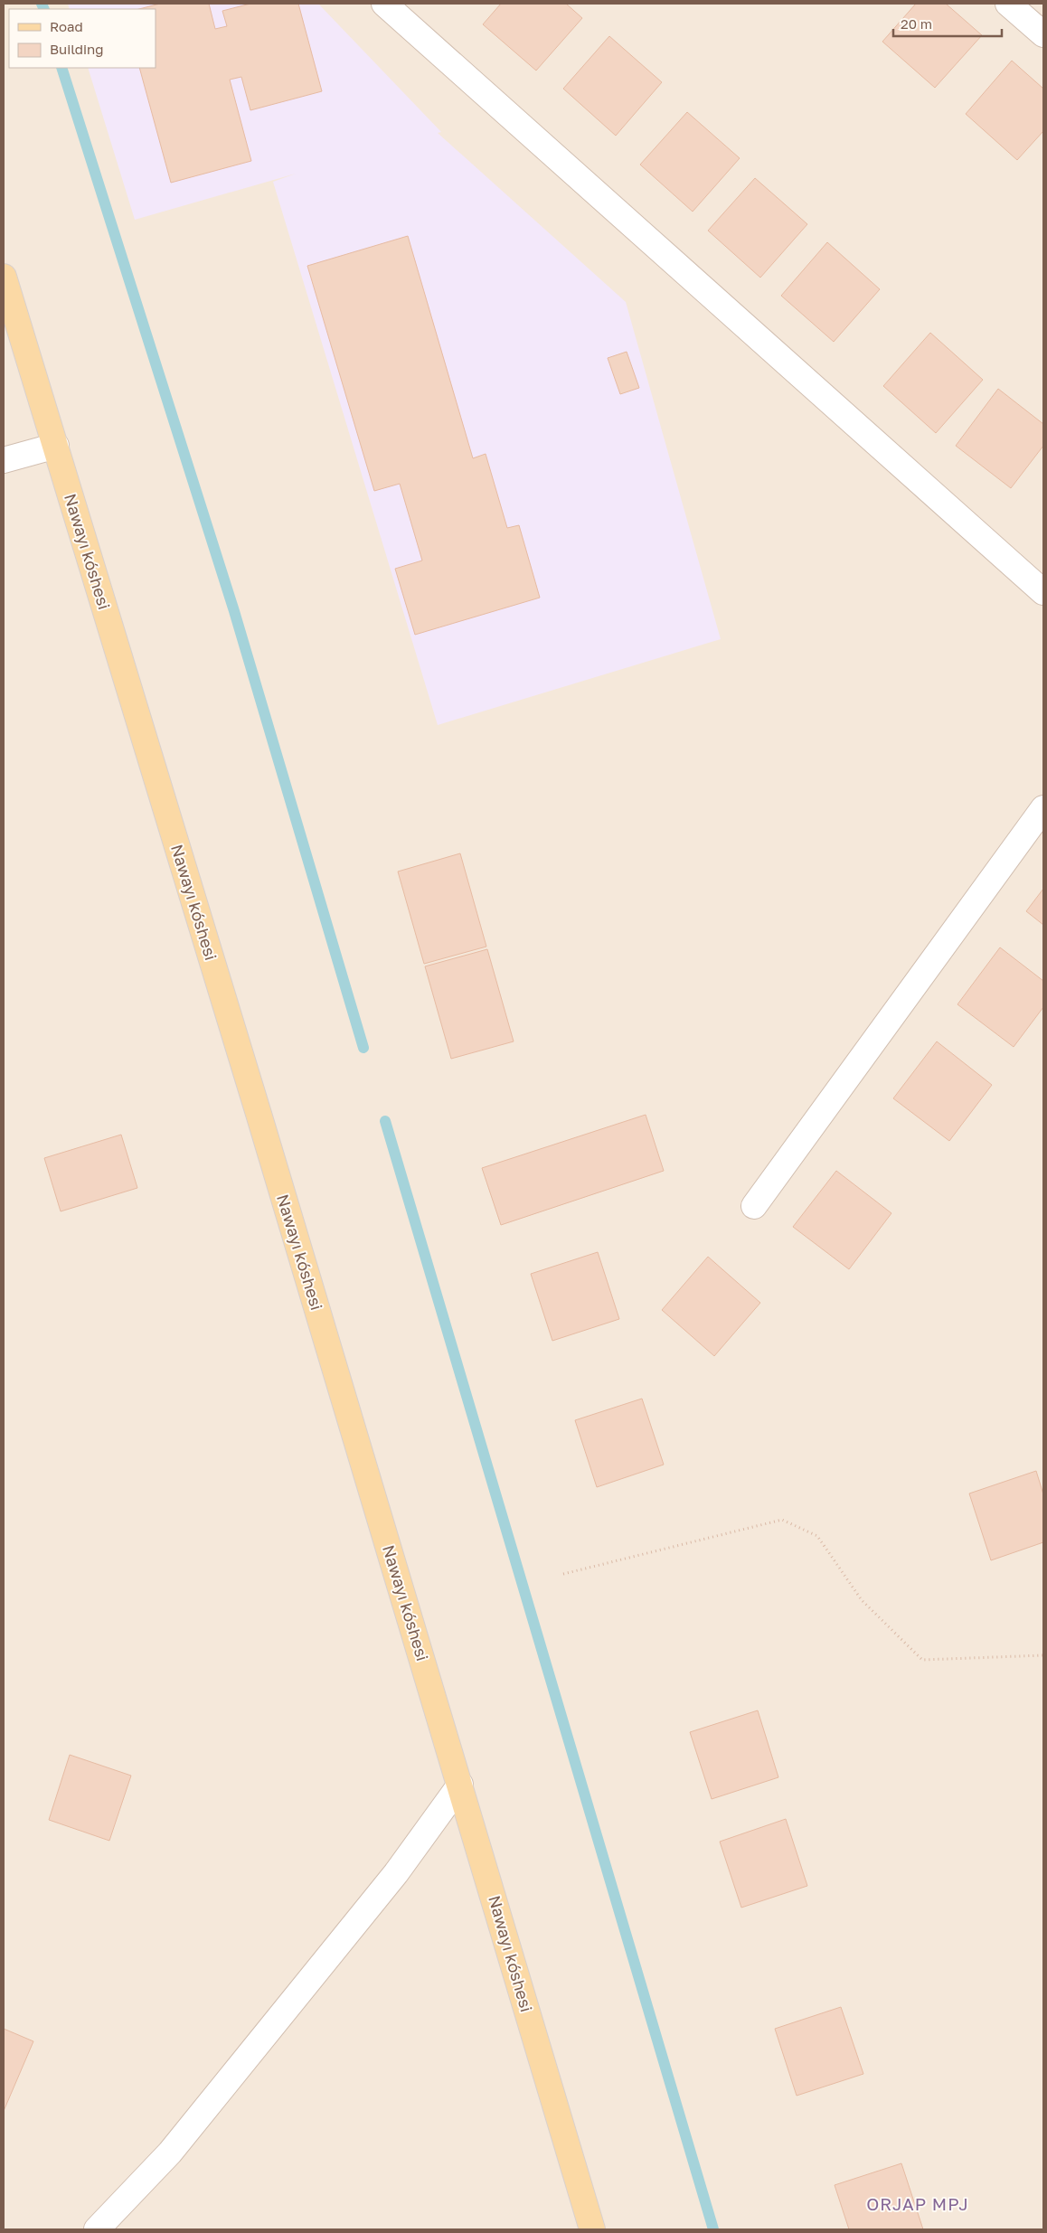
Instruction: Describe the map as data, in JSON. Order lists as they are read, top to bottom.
{
  "streets": {
    "main road": ["Nawayı kóshesi"]
  },
  "districts": ["ORJAP MPJ"],
  "legend": ["Road", "Building"],
  "scale_bar": "20 m"
}
